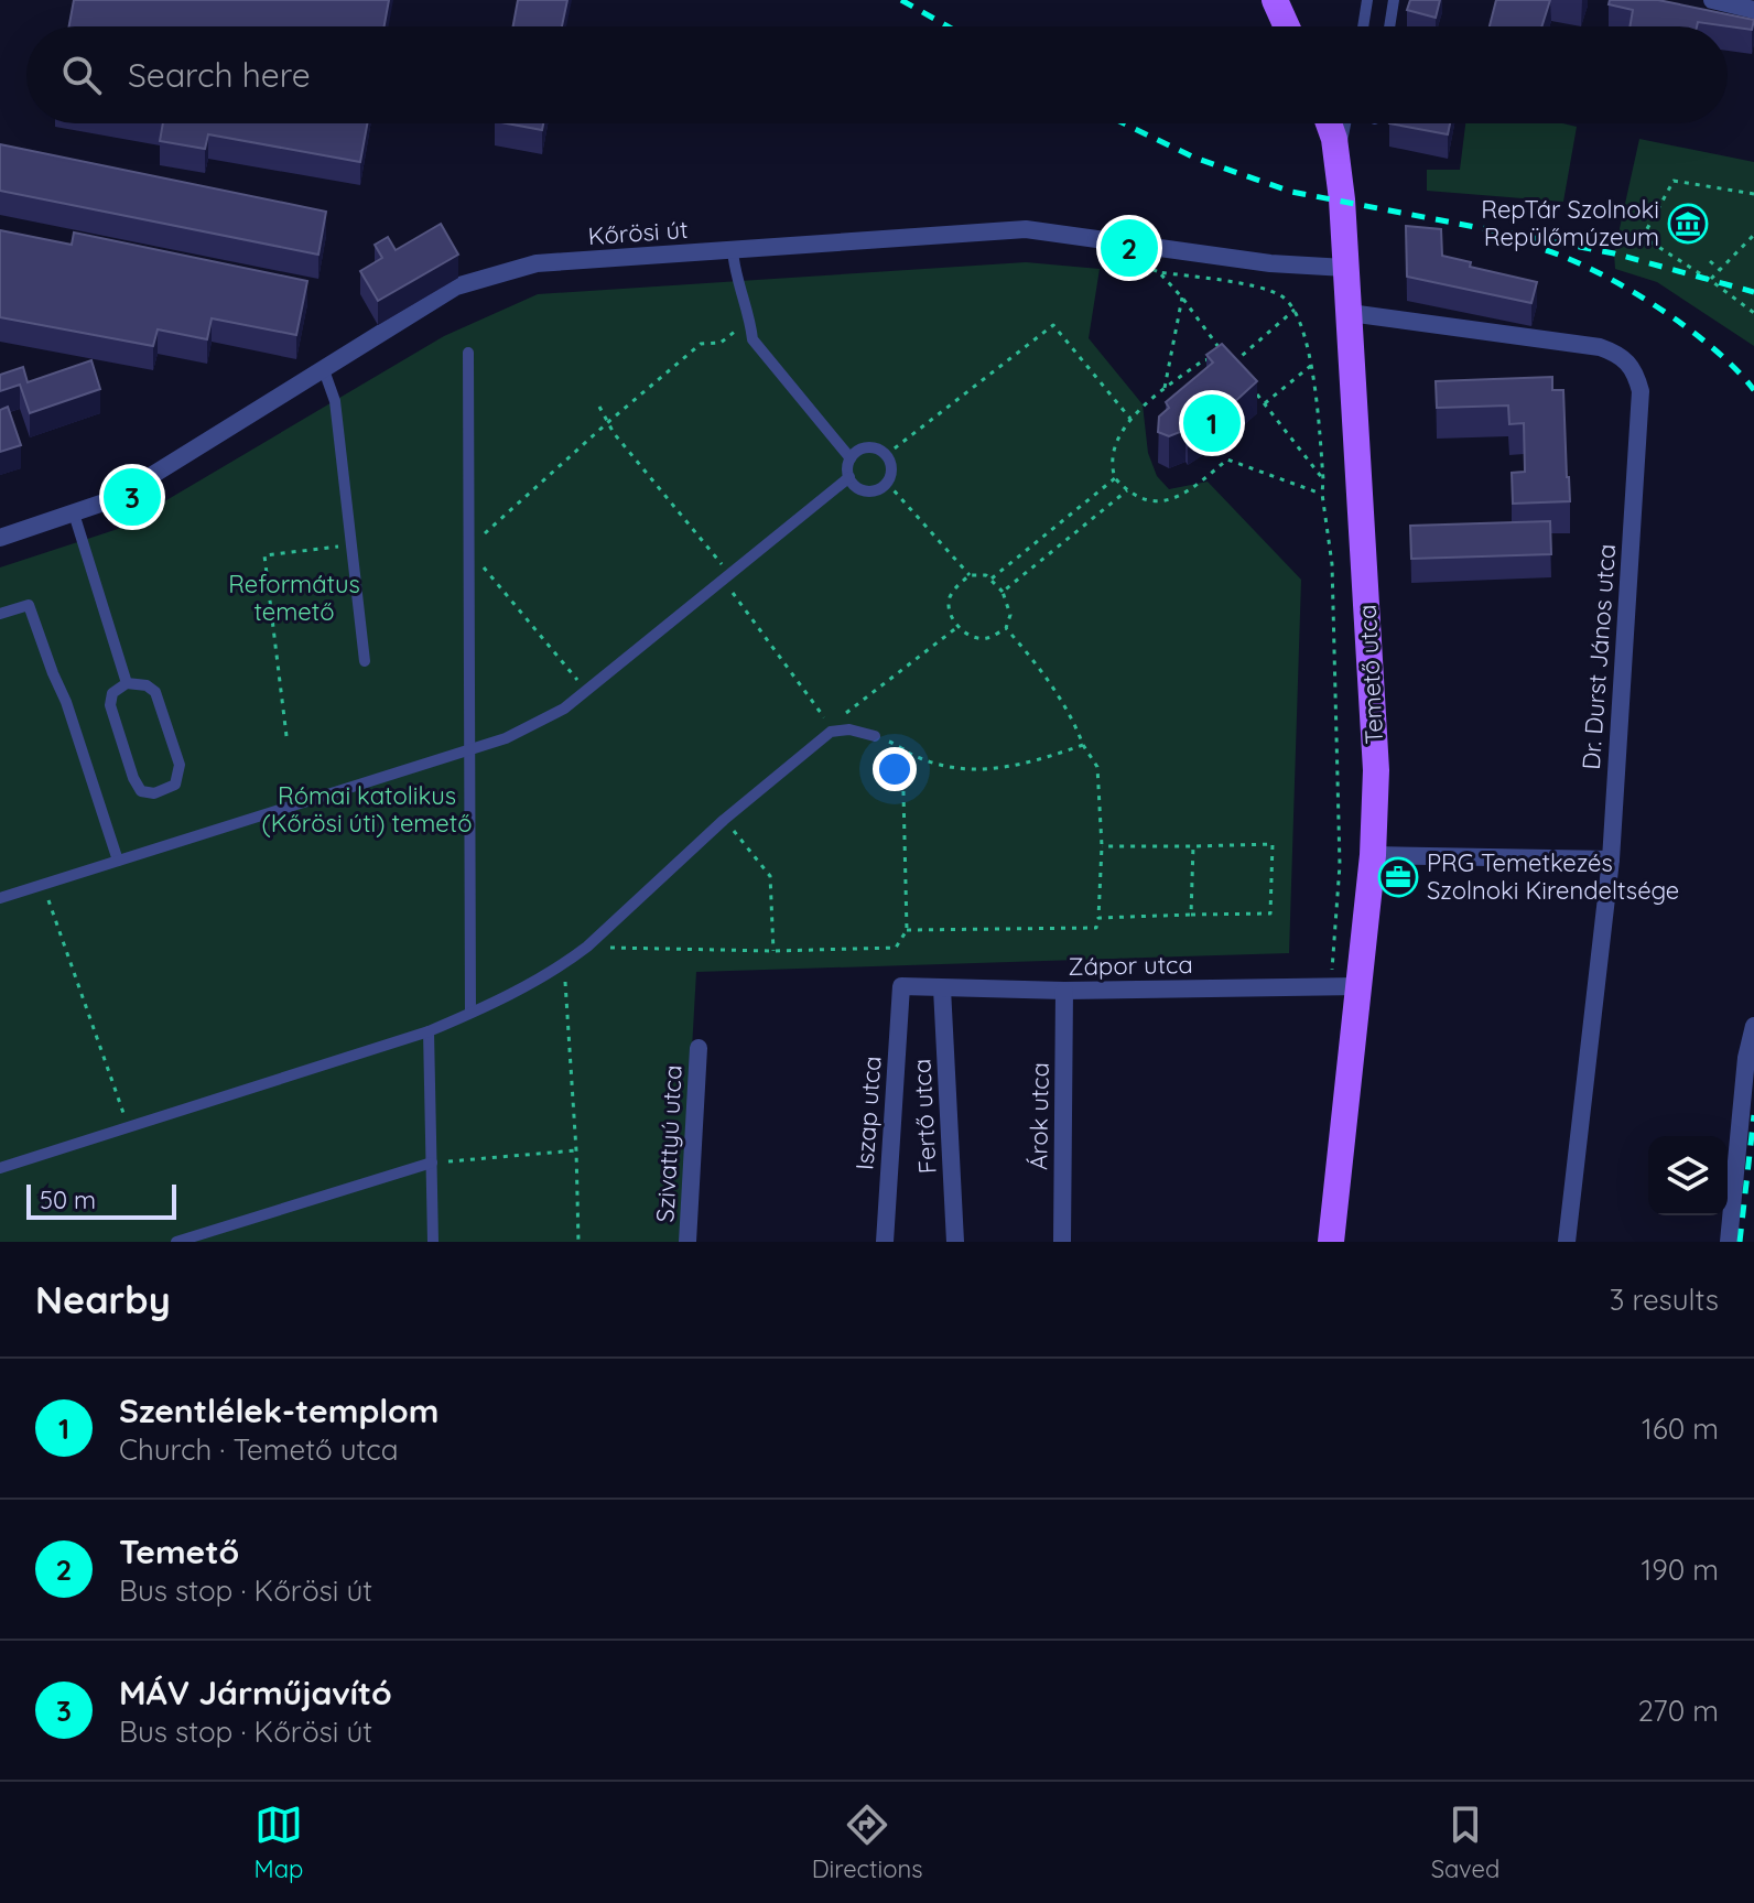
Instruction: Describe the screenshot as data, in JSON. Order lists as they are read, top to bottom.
{
  "streets": {
    "main road": ["Temető utca"],
    "street": [
      "Kőrösi út",
      "Dr. Durst János utca",
      "Zápor utca",
      "Iszap utca",
      "Fertő utca",
      "Árok utca",
      "Szivattyú utca"
    ]
  },
  "crossings": [
    ["Kőrösi út", "Temető utca"],
    ["Dr. Durst János utca", "Temető utca"],
    ["Temető utca", "Zápor utca"],
    ["Zápor utca", "Iszap utca"],
    ["Zápor utca", "Fertő utca"],
    ["Zápor utca", "Árok utca"]
  ],
  "parks": ["Református temető", "Római katolikus (Kőrösi úti) temető"],
  "places": {
    "museum": ["RepTár Szolnoki Repülőmúzeum"],
    "office": ["PRG Temetkezés Szolnoki Kirendeltsége"]
  },
  "scale_bar": "50 m",
  "page": {
    "search": "Search here",
    "pins": ["2", "1", "3"],
    "scale": "50 m",
    "heading": ["Nearby", "3 results"],
    "list": [
      {
        "mark": "1",
        "name": "Szentlélek-templom",
        "note": "Church · Temető utca",
        "value": "160 m"
      },
      {
        "mark": "2",
        "name": "Temető",
        "note": "Bus stop · Kőrösi út",
        "value": "190 m"
      },
      {
        "mark": "3",
        "name": "MÁV Járműjavító",
        "note": "Bus stop · Kőrösi út",
        "value": "270 m"
      }
    ],
    "nav": ["Map", "Directions", "Saved"]
  }
}
